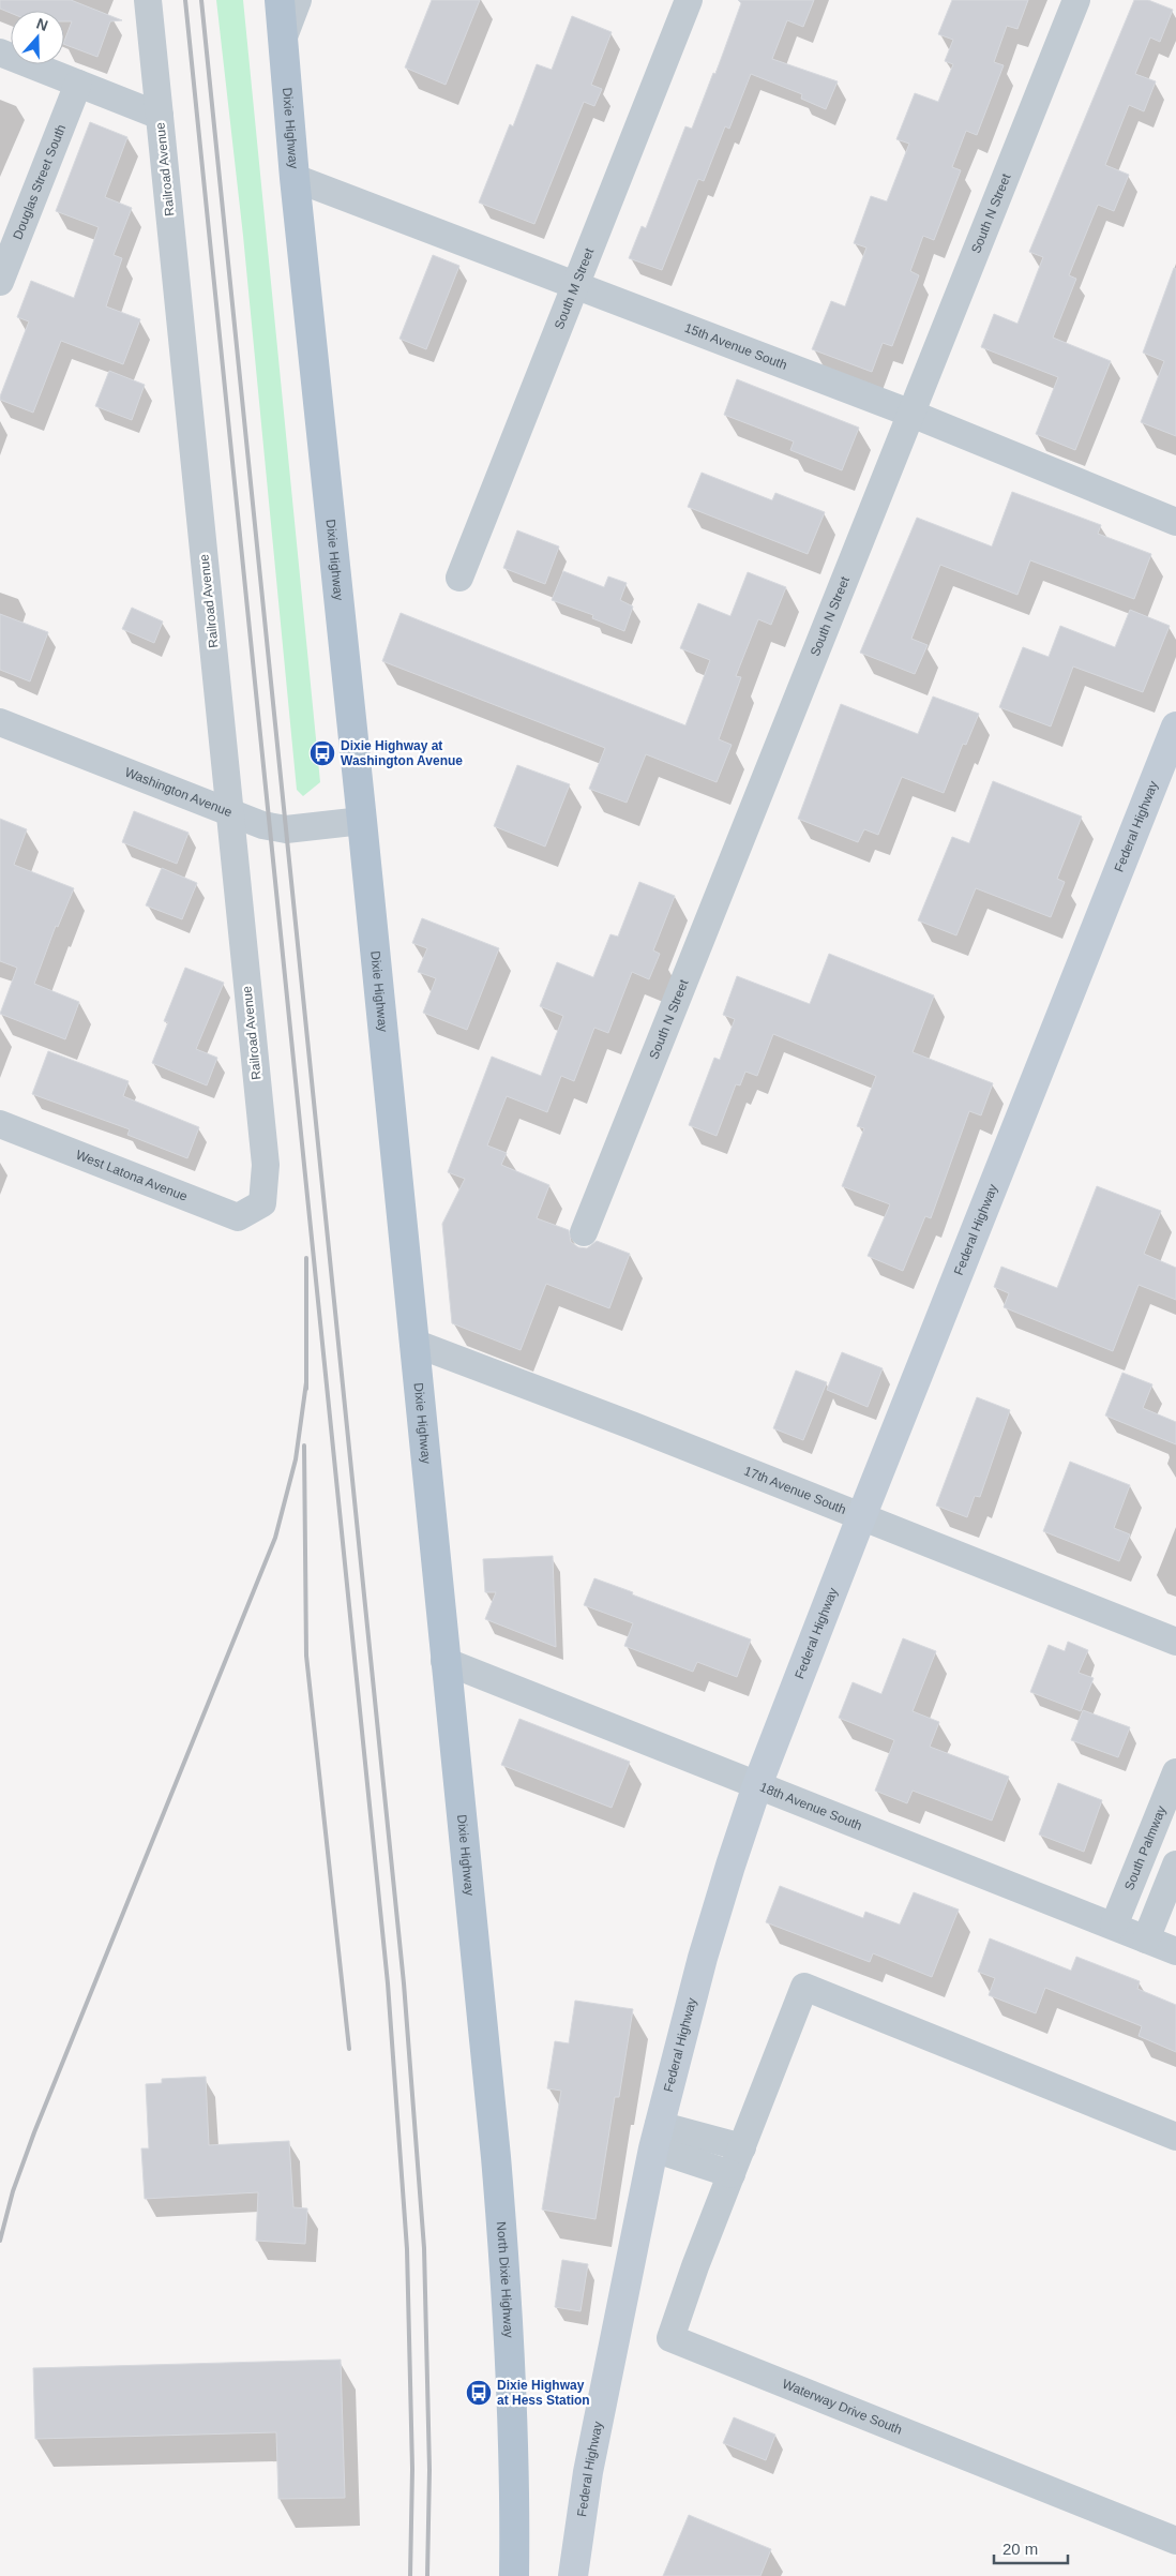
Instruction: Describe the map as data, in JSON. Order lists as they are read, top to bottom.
{
  "streets": {
    "main road": ["Dixie Highway", "Federal Highway", "North Dixie Highway"],
    "street": [
      "Railroad Avenue",
      "Douglas Street South",
      "South N Street",
      "South M Street",
      "15th Avenue South",
      "Washington Avenue",
      "West Latona Avenue",
      "17th Avenue South",
      "18th Avenue South",
      "South Palmway",
      "Waterway Drive South"
    ]
  },
  "crossings": [
    ["Dixie Highway", "15th Avenue South"],
    ["Dixie Highway", "Washington Avenue"],
    ["Dixie Highway", "17th Avenue South"],
    ["Dixie Highway", "18th Avenue South"],
    ["Dixie Highway", "North Dixie Highway"],
    ["Railroad Avenue", "Washington Avenue"],
    ["Railroad Avenue", "West Latona Avenue"],
    ["South N Street", "15th Avenue South"],
    ["South M Street", "15th Avenue South"],
    ["Federal Highway", "17th Avenue South"],
    ["Federal Highway", "18th Avenue South"],
    ["18th Avenue South", "South Palmway"]
  ],
  "places": {
    "bus stop": ["Dixie Highway at Washington Avenue", "Dixie Highway at Hess Station"]
  },
  "scale_bar": "20 m",
  "north": "top"
}
